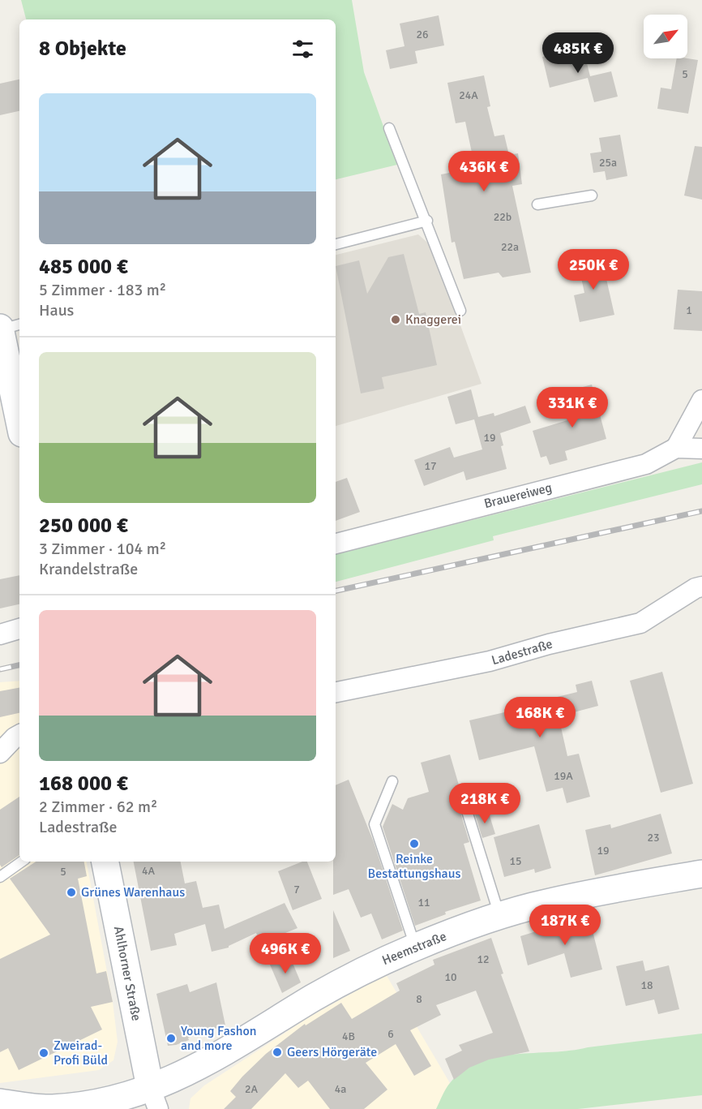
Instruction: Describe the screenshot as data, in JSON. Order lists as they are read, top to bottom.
{
  "streets": {
    "street": [
      "Brauereiweg",
      "Ladestraße",
      "Heemstraße",
      "Ahlhorner Straße"
    ]
  },
  "crossings": [
    ["Heemstraße", "Ahlhorner Straße"]
  ],
  "places": [
    "Knaggerei",
    "Reinke Bestattungshaus",
    "Grünes Warenhaus",
    "Young Fashon and more",
    "Geers Hörgeräte",
    "Zweirad- Profi Büld"
  ],
  "house_numbers": [
    "26",
    "5",
    "24A",
    "25a",
    "22b",
    "22a",
    "1",
    "19",
    "17",
    "19A",
    "23",
    "19",
    "15",
    "4A",
    "5",
    "7",
    "11",
    "12",
    "10",
    "18",
    "8",
    "6",
    "4B",
    "2A",
    "4a"
  ],
  "north": "top right",
  "page": {
    "heading": "8 Objekte",
    "price": [
      "485K €",
      "436K €",
      "250K €",
      "331K €",
      "168K €",
      "218K €",
      "187K €",
      "496K €"
    ],
    "list": [
      {
        "name": "485 000 €",
        "note": "5 Zimmer · 183 m² · Haus"
      },
      {
        "name": "250 000 €",
        "note": "3 Zimmer · 104 m² · Krandelstraße"
      },
      {
        "name": "168 000 €",
        "note": "2 Zimmer · 62 m² · Ladestraße"
      }
    ]
  }
}
